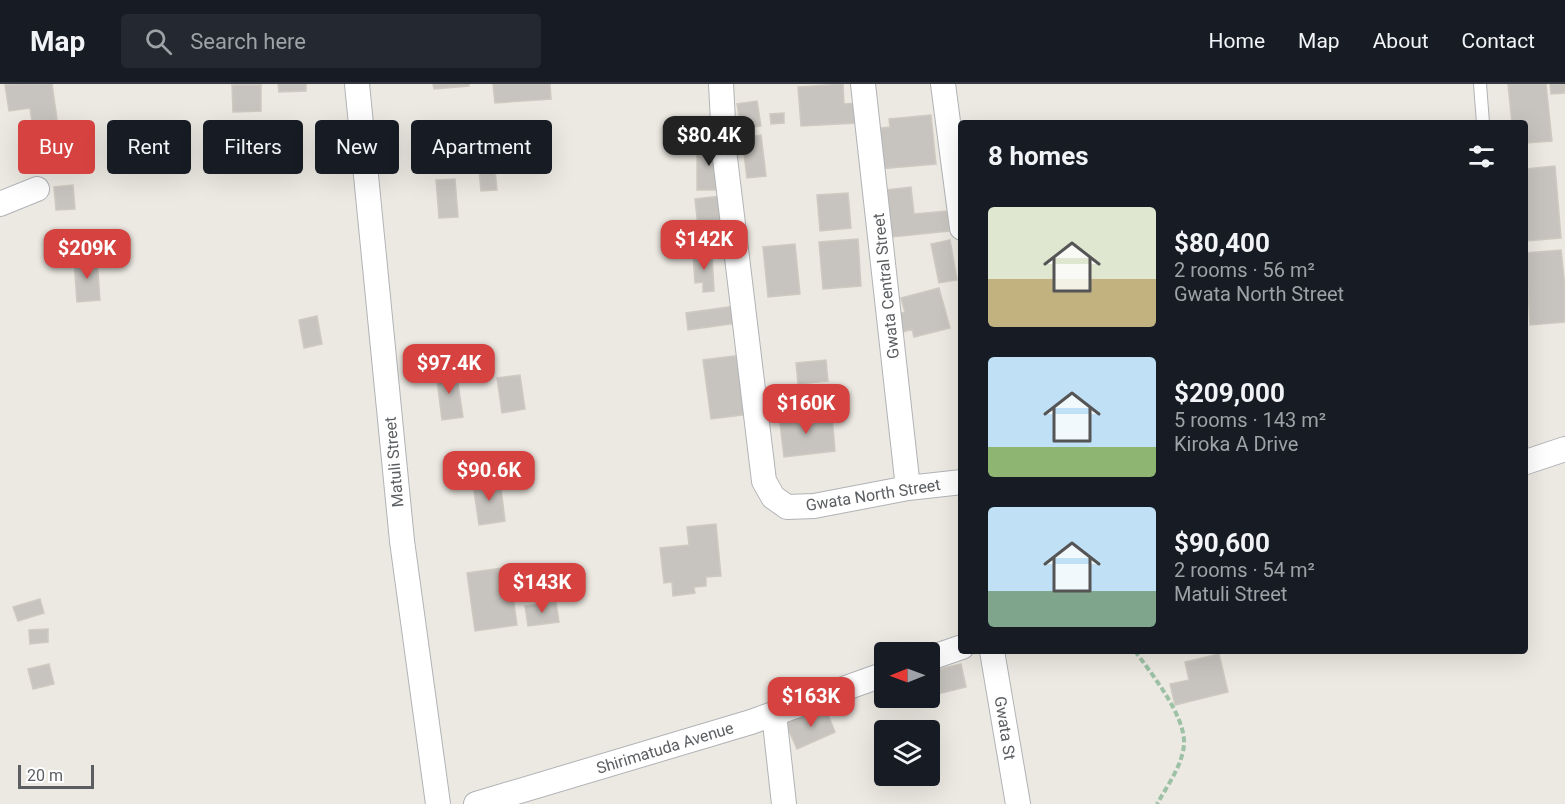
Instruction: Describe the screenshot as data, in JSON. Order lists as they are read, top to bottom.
{
  "streets": {
    "street": [
      "Gwata Central Street",
      "Matuli Street",
      "Gwata North Street",
      "Gwata St",
      "Shirimatuda Avenue"
    ]
  },
  "crossings": [
    ["Gwata Central Street", "Gwata North Street"]
  ],
  "scale_bar": "20 m",
  "north": "left",
  "page": {
    "header": "Map",
    "search": "Search here",
    "nav": [
      "Home",
      "Map",
      "About",
      "Contact"
    ],
    "price": [
      "$80.4K",
      "$142K",
      "$209K",
      "$97.4K",
      "$160K",
      "$90.6K",
      "$143K",
      "$163K"
    ],
    "chip": [
      "Buy",
      "Rent",
      "Filters",
      "New",
      "Apartment"
    ],
    "heading": "8 homes",
    "list": [
      {
        "name": "$80,400",
        "note": "2 rooms · 56 m² · Gwata North Street"
      },
      {
        "name": "$209,000",
        "note": "5 rooms · 143 m² · Kiroka A Drive"
      },
      {
        "name": "$90,600",
        "note": "2 rooms · 54 m² · Matuli Street"
      }
    ],
    "scale": "20 m"
  }
}
